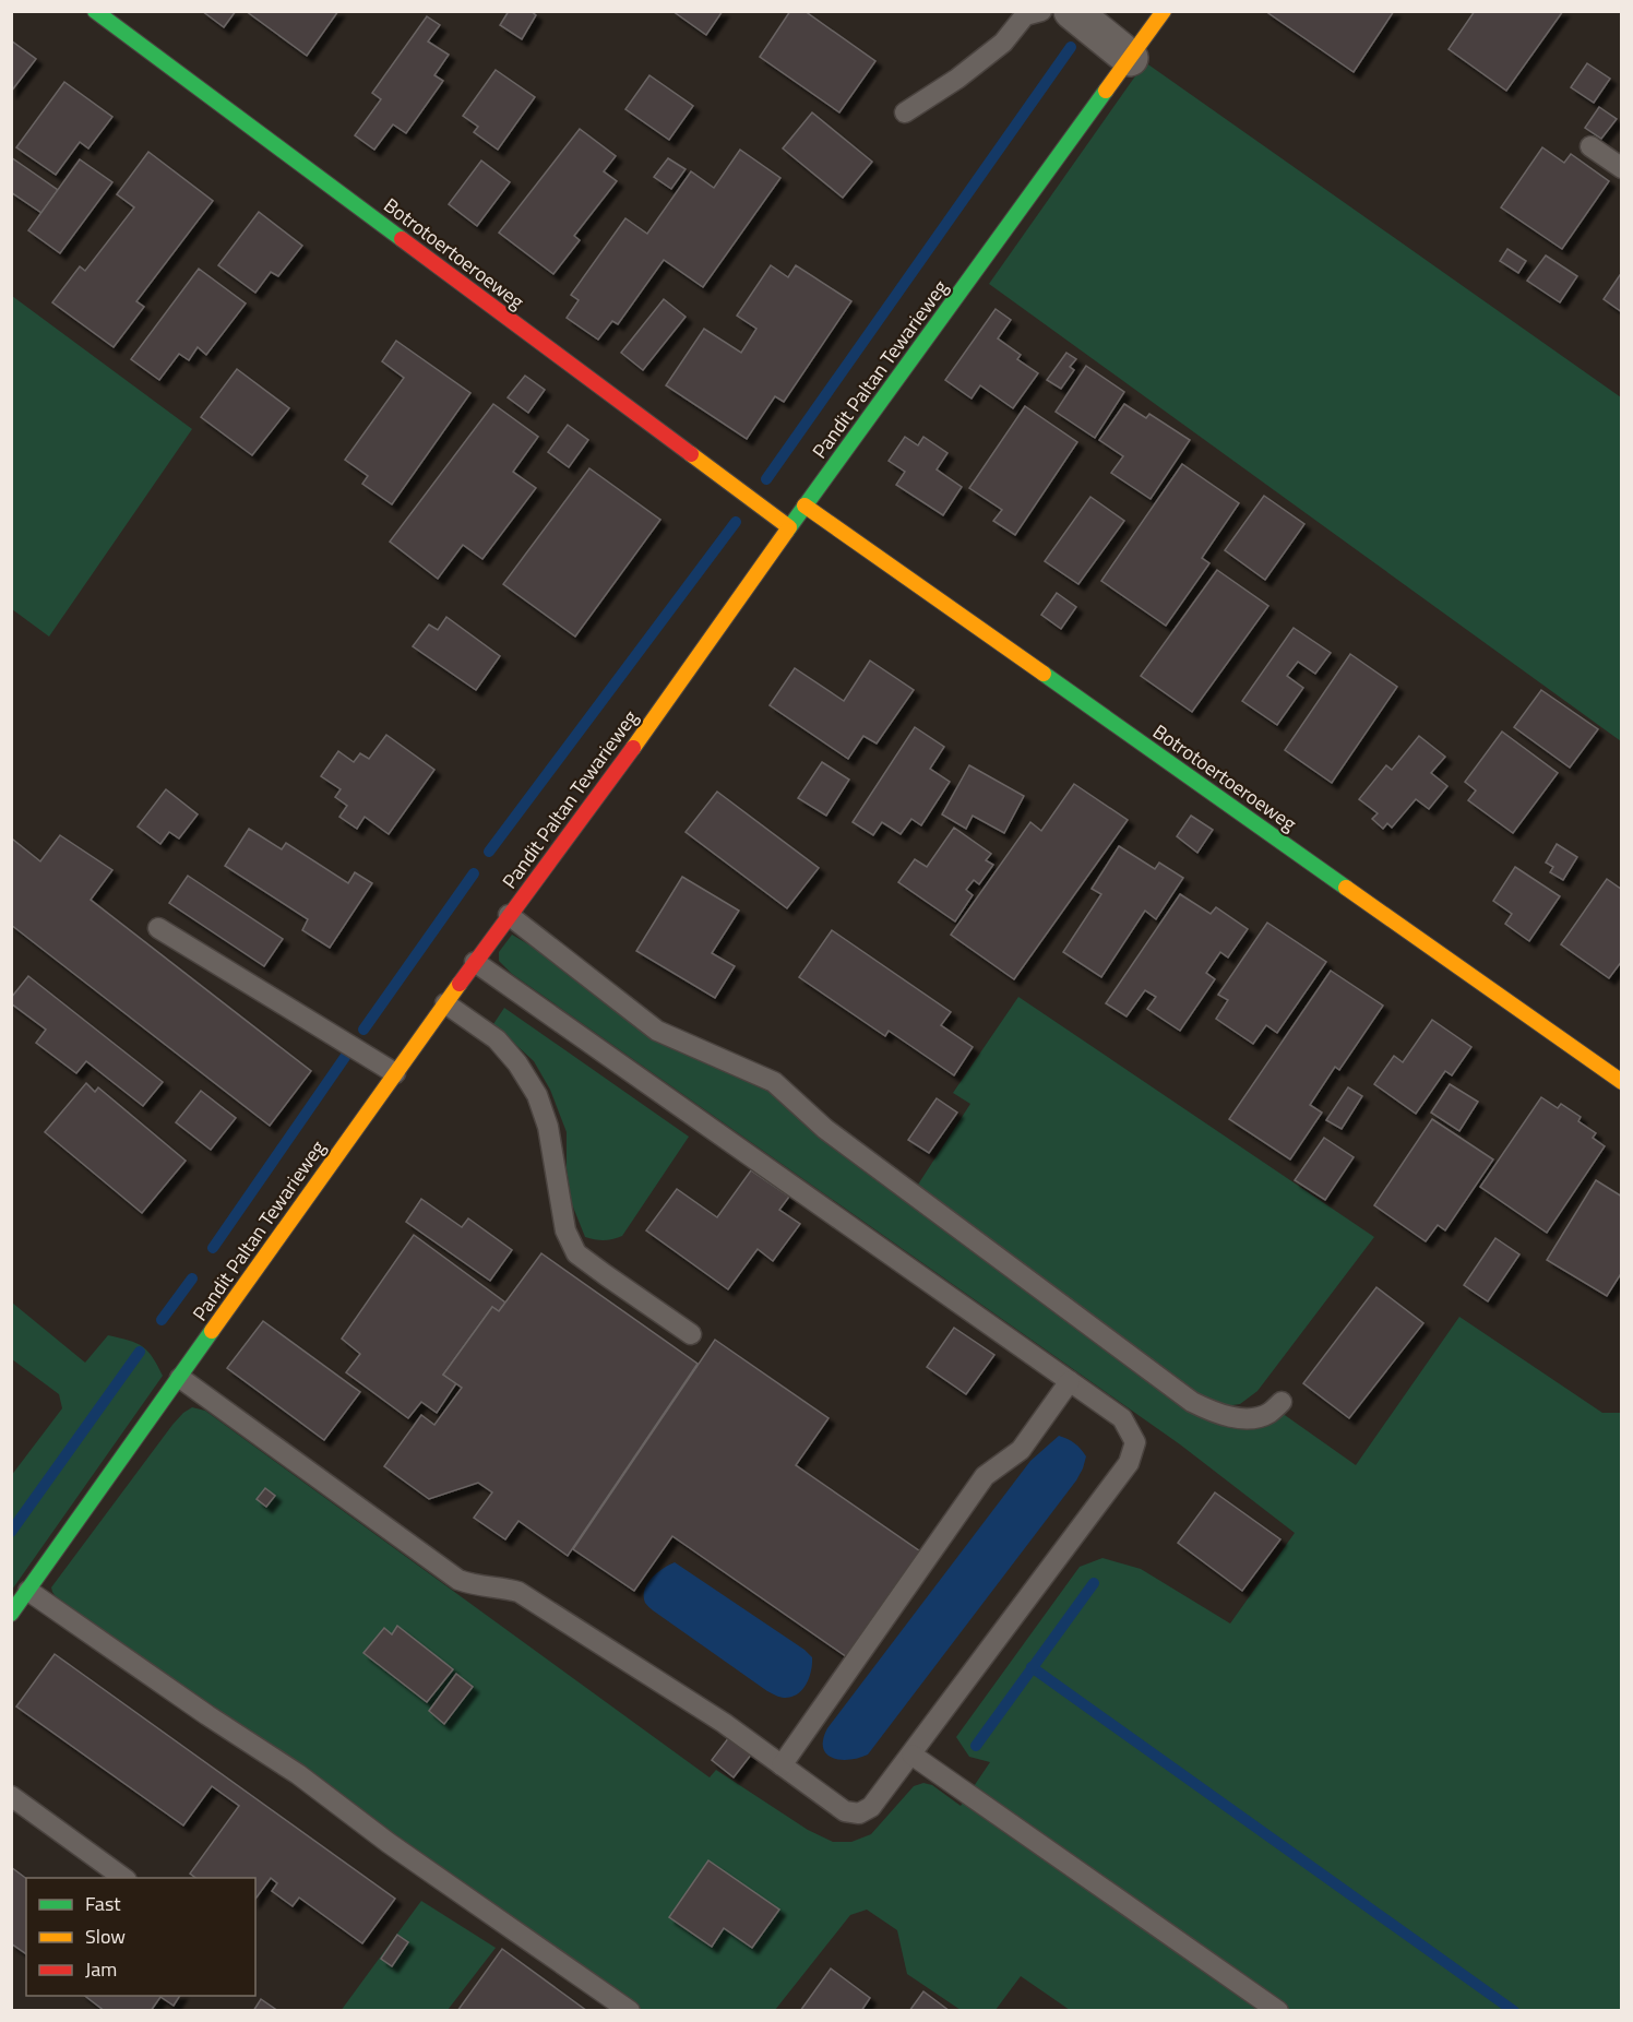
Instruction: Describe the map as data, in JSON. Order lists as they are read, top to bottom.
{
  "streets": {
    "street": ["Botrotoertoeroeweg", "Pandit Paltan Tewarieweg"]
  },
  "crossings": [
    ["Botrotoertoeroeweg", "Pandit Paltan Tewarieweg"]
  ],
  "legend": ["Fast", "Slow", "Jam"]
}
